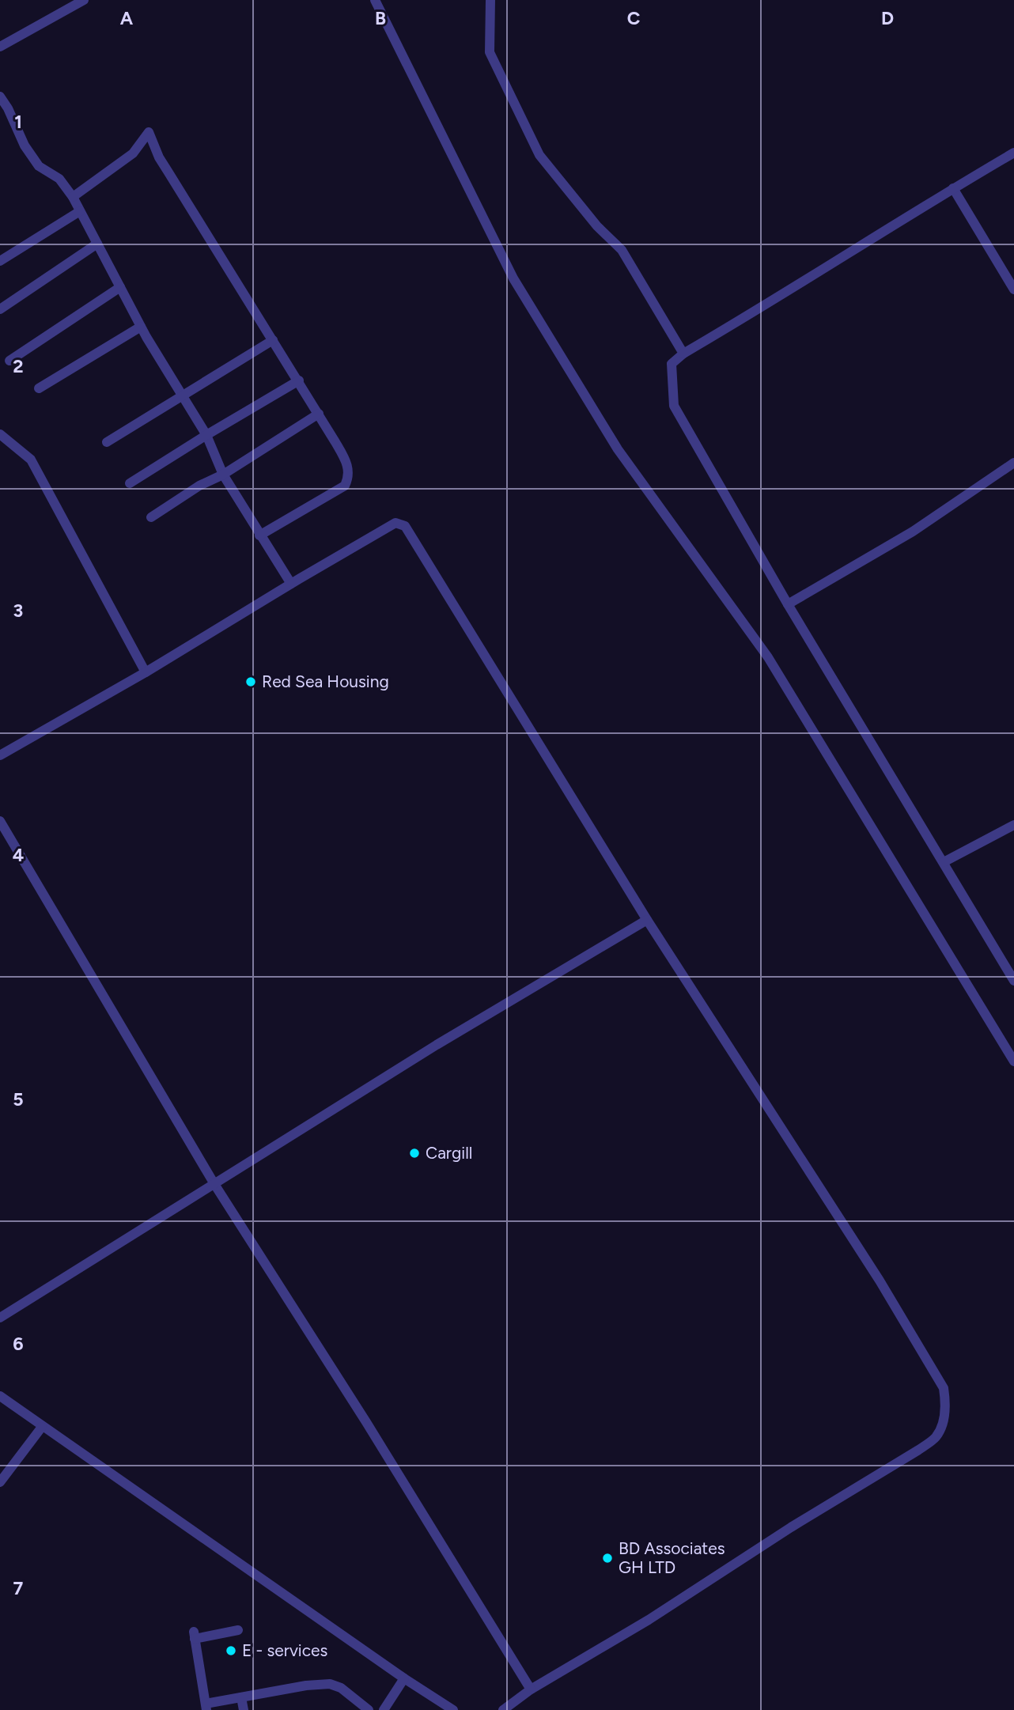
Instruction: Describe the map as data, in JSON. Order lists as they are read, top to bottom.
{
  "places": [
    "Red Sea Housing",
    "Cargill",
    "BD Associates GH LTD",
    "E - services"
  ],
  "grid": {
    "columns": [
      "A",
      "B",
      "C",
      "D"
    ],
    "rows": [
      "1",
      "2",
      "3",
      "4",
      "5",
      "6",
      "7"
    ]
  }
}
